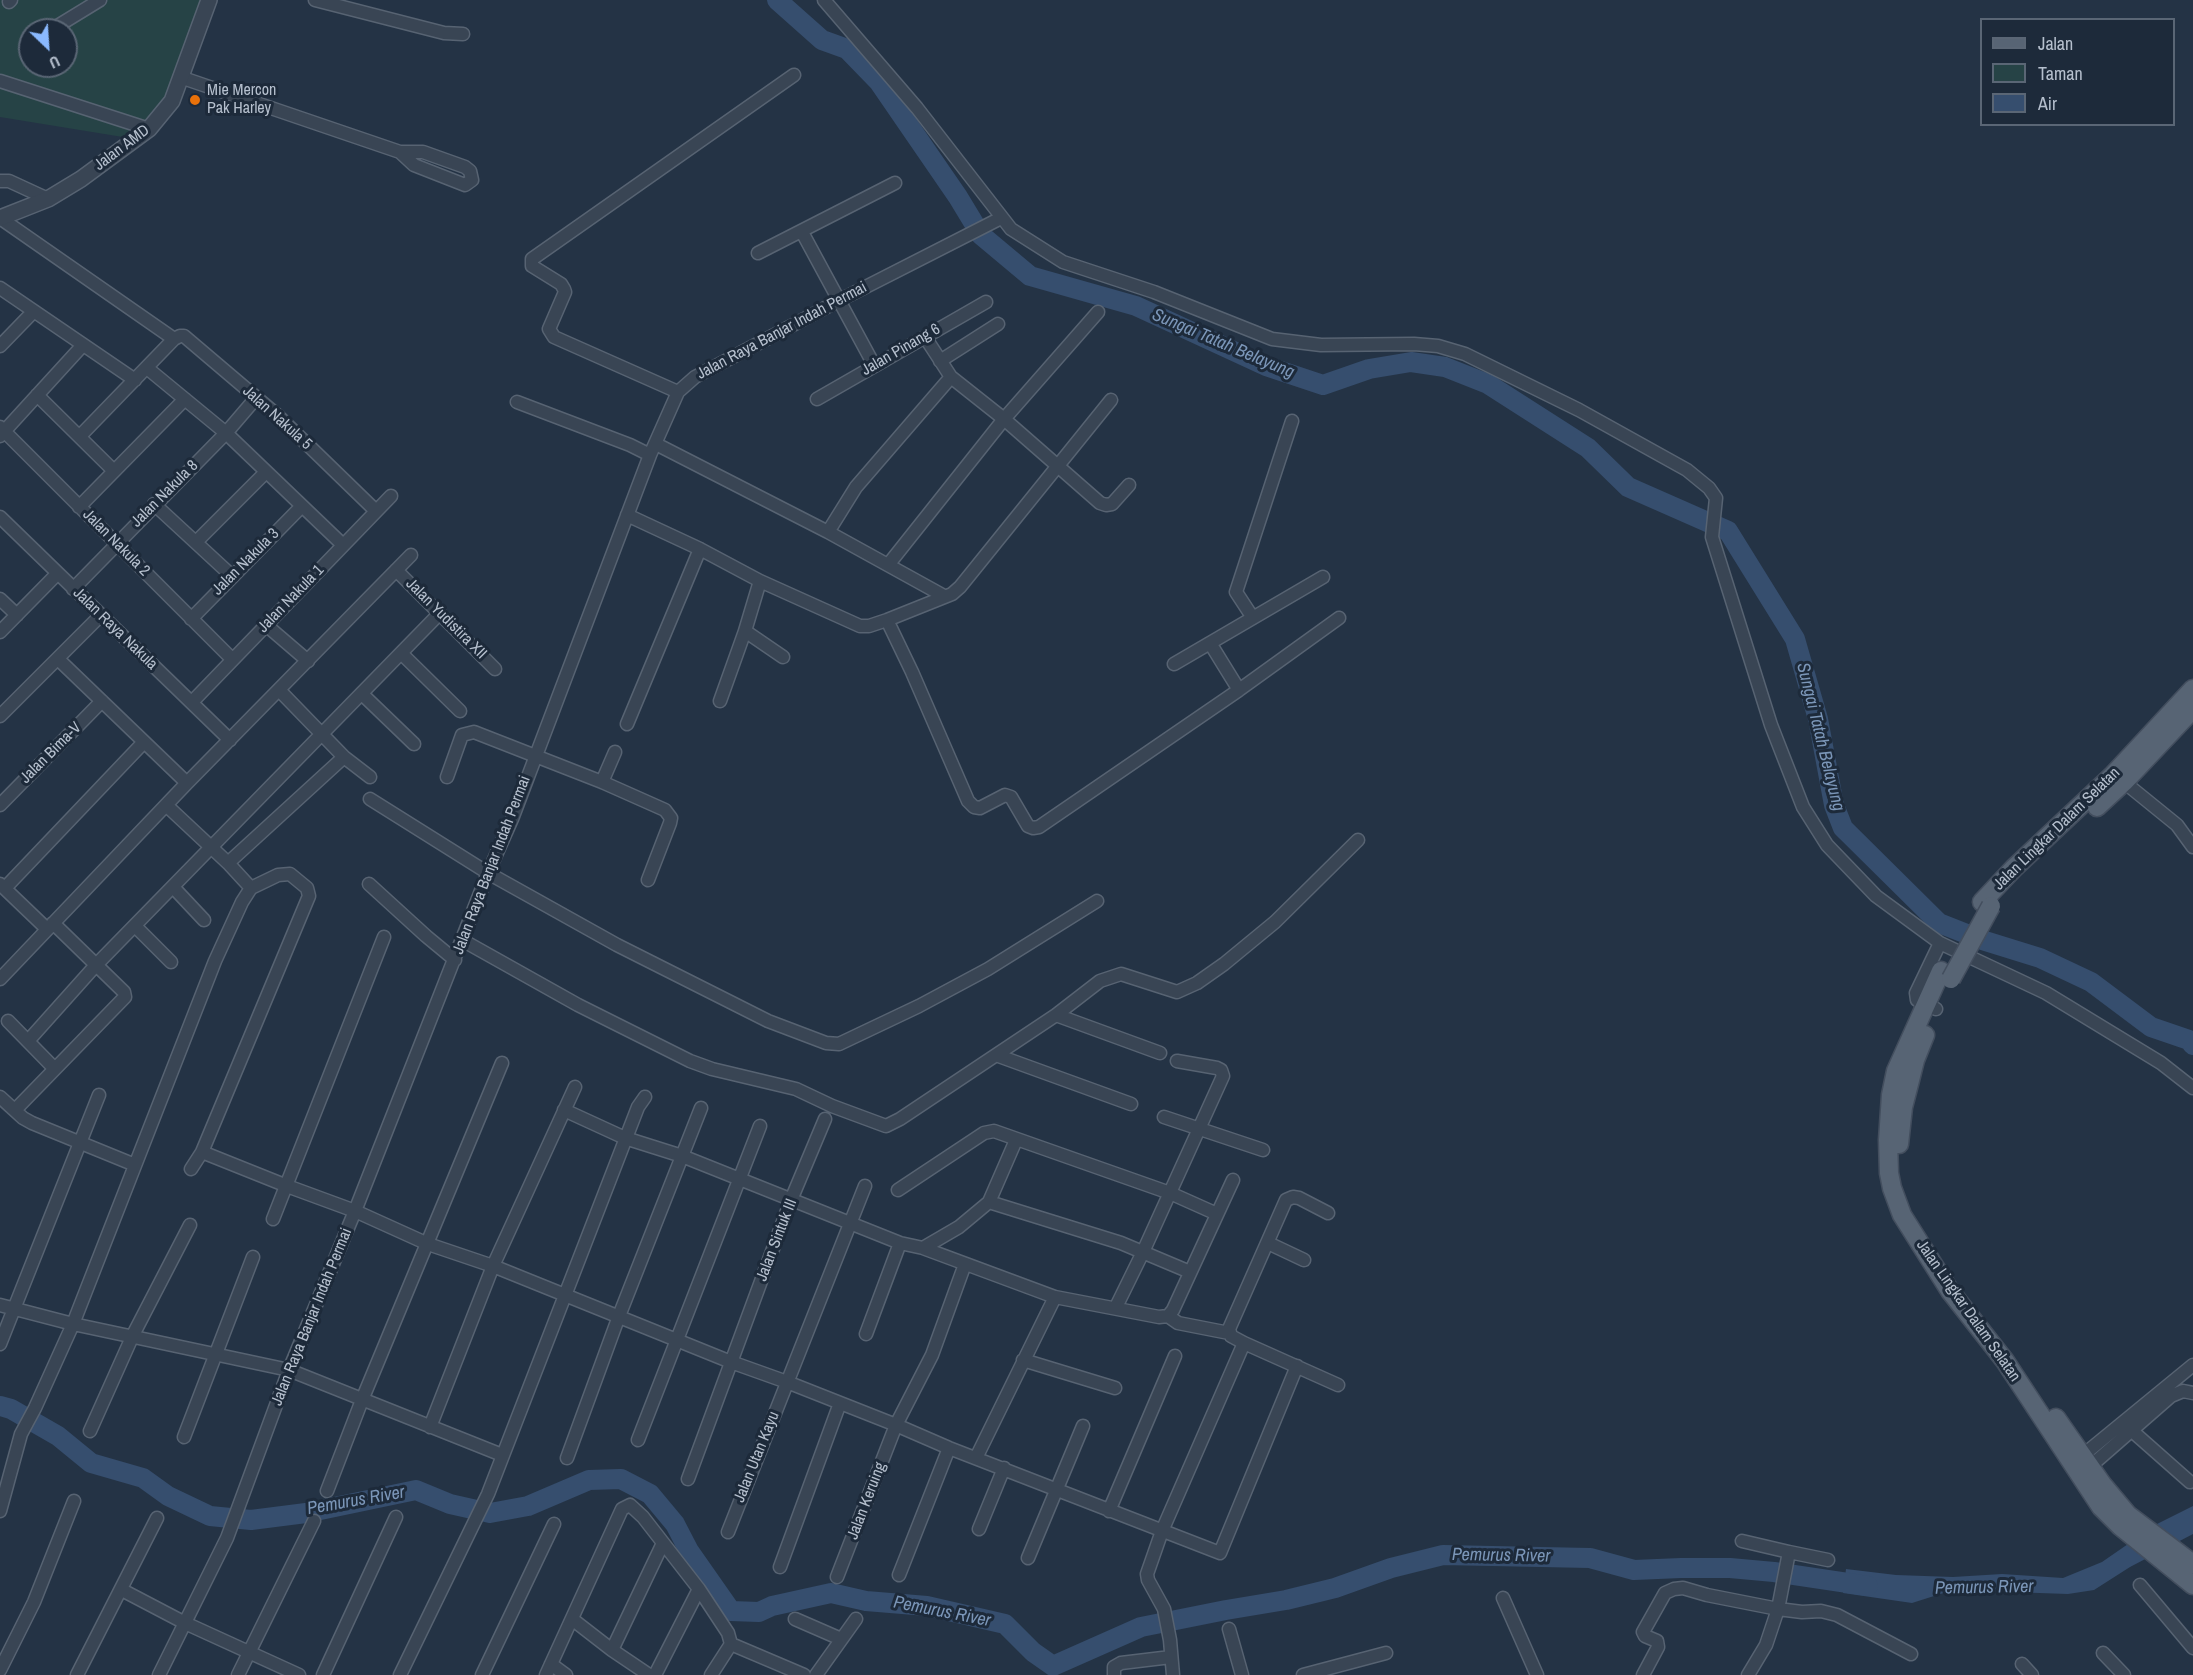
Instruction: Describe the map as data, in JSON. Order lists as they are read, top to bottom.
{
  "streets": {
    "main road": ["Jalan Lingkar Dalam Selatan"],
    "street": [
      "Jalan AMD",
      "Jalan Raya Banjar Indah Permai",
      "Jalan Pinang 6",
      "Jalan Nakula 5",
      "Jalan Nakula 8",
      "Jalan Nakula 2",
      "Jalan Nakula 3",
      "Jalan Nakula 1",
      "Jalan Yudistira XII",
      "Jalan Raya Nakula",
      "Jalan Bima-V",
      "Jalan Sintuk III",
      "Jalan Utan Kayu",
      "Jalan Keruing"
    ]
  },
  "crossings": [
    ["Jalan Nakula 5", "Jalan Nakula 8"],
    ["Jalan Nakula 5", "Jalan Nakula 1"],
    ["Jalan Nakula 8", "Jalan Nakula 2"],
    ["Jalan Nakula 8", "Jalan Raya Nakula"],
    ["Jalan Nakula 2", "Jalan Nakula 3"],
    ["Jalan Nakula 2", "Jalan Nakula 1"],
    ["Jalan Nakula 1", "Jalan Raya Nakula"]
  ],
  "water": ["Sungai Tatah Belayung", "Pemurus River"],
  "places": ["Mie Mercon Pak Harley"],
  "legend": ["Jalan", "Taman", "Air"],
  "north": "bottom right"
}
